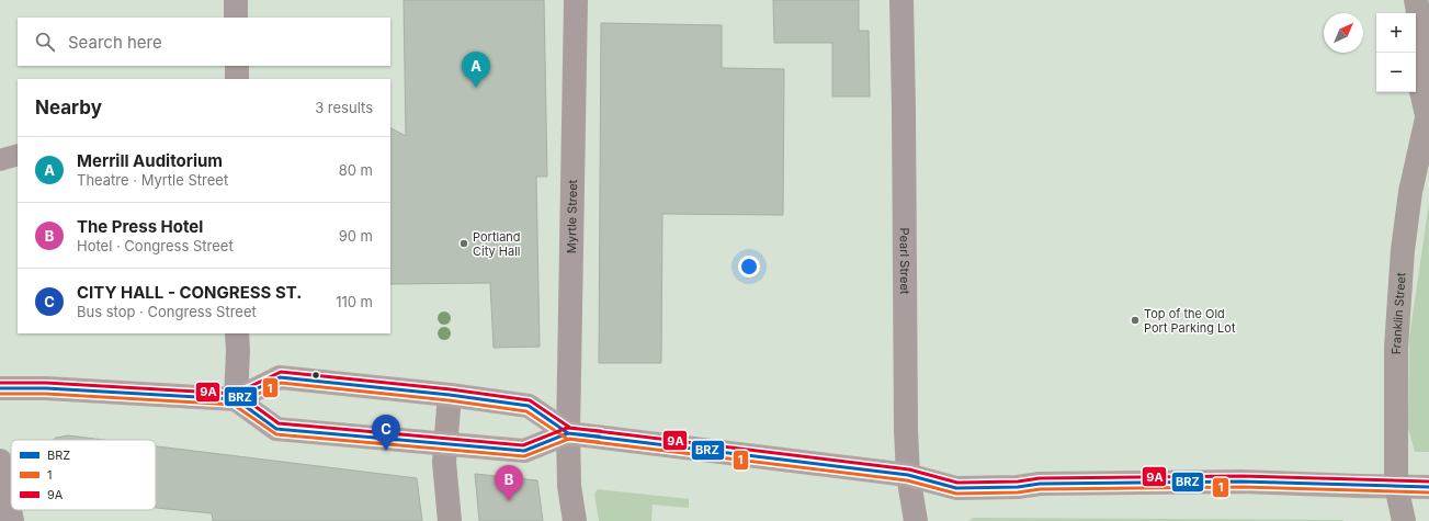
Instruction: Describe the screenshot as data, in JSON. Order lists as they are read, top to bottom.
{
  "streets": {
    "main road": ["Franklin Street"],
    "street": ["Myrtle Street", "Pearl Street"]
  },
  "places": ["Portland City Hall", "Top of the Old Port Parking Lot"],
  "lines": ["transit line 9A", "transit line BRZ", "transit line 1"],
  "legend": ["BRZ", "1", "9A"],
  "north": "top right",
  "page": {
    "map_buttons": ["+", "−"],
    "search": "Search here",
    "pins": ["A", "C", "B"],
    "heading": ["Nearby", "3 results"],
    "list": [
      {
        "mark": "A",
        "name": "Merrill Auditorium",
        "note": "Theatre · Myrtle Street",
        "value": "80 m"
      },
      {
        "mark": "B",
        "name": "The Press Hotel",
        "note": "Hotel · Congress Street",
        "value": "90 m"
      },
      {
        "mark": "C",
        "name": "CITY HALL - CONGRESS ST.",
        "note": "Bus stop · Congress Street",
        "value": "110 m"
      }
    ]
  }
}
